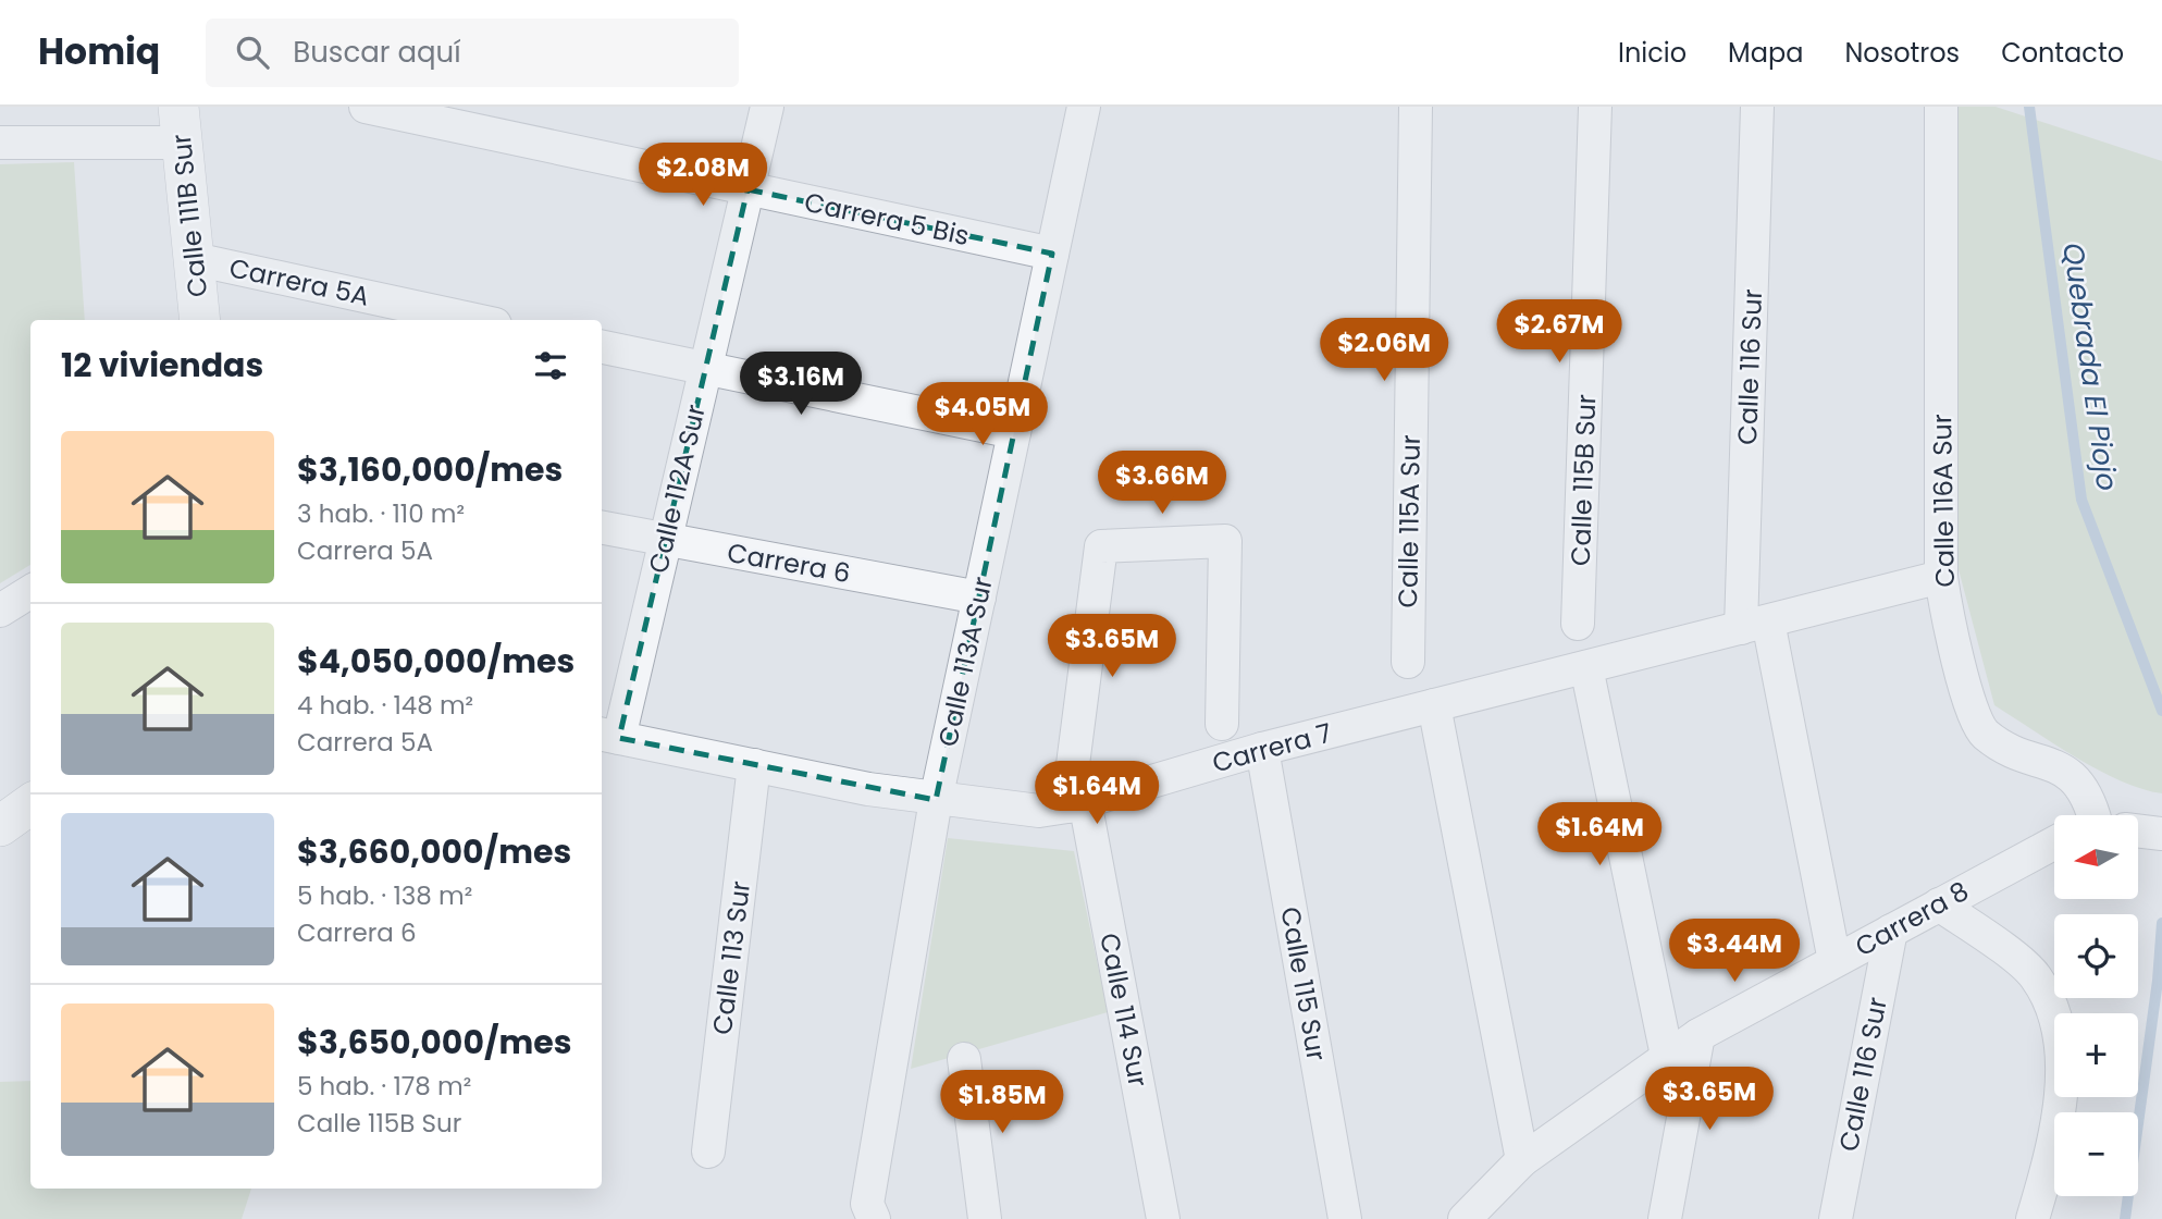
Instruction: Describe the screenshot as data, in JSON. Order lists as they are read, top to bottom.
{
  "streets": {
    "street": [
      "Calle 111B Sur",
      "Carrera 5 Bis",
      "Carrera 5A",
      "Calle 116 Sur",
      "Calle 115B Sur",
      "Calle 112A Sur",
      "Calle 116A Sur",
      "Calle 115A Sur",
      "Carrera 6",
      "Calle 113A Sur",
      "Carrera 7",
      "Carrera 8",
      "Calle 113 Sur",
      "Calle 115 Sur",
      "Calle 114 Sur"
    ]
  },
  "crossings": [
    ["Calle 111B Sur", "Carrera 5A"],
    ["Carrera 5 Bis", "Calle 112A Sur"],
    ["Carrera 5 Bis", "Calle 113A Sur"],
    ["Calle 116 Sur", "Carrera 7"],
    ["Calle 116 Sur", "Carrera 8"],
    ["Calle 112A Sur", "Carrera 6"],
    ["Calle 112A Sur", "Carrera 7"],
    ["Calle 116A Sur", "Carrera 7"],
    ["Carrera 6", "Calle 113A Sur"],
    ["Calle 113A Sur", "Carrera 7"],
    ["Carrera 7", "Calle 113 Sur"],
    ["Carrera 7", "Calle 115 Sur"],
    ["Carrera 7", "Calle 114 Sur"]
  ],
  "water": ["Quebrada El Piojo"],
  "north": "left",
  "page": {
    "header": "Homiq",
    "search": "Buscar aquí",
    "nav": [
      "Inicio",
      "Mapa",
      "Nosotros",
      "Contacto"
    ],
    "price": [
      "$2.08M",
      "$2.67M",
      "$2.06M",
      "$3.16M",
      "$4.05M",
      "$3.66M",
      "$3.65M",
      "$1.64M",
      "$1.64M",
      "$3.44M",
      "$3.65M",
      "$1.85M"
    ],
    "heading": "12 viviendas",
    "list": [
      {
        "name": "$3,160,000/mes",
        "note": "3 hab. · 110 m² · Carrera 5A"
      },
      {
        "name": "$4,050,000/mes",
        "note": "4 hab. · 148 m² · Carrera 5A"
      },
      {
        "name": "$3,660,000/mes",
        "note": "5 hab. · 138 m² · Carrera 6"
      },
      {
        "name": "$3,650,000/mes",
        "note": "5 hab. · 178 m² · Calle 115B Sur"
      }
    ],
    "map_buttons": ["+", "−"]
  }
}
